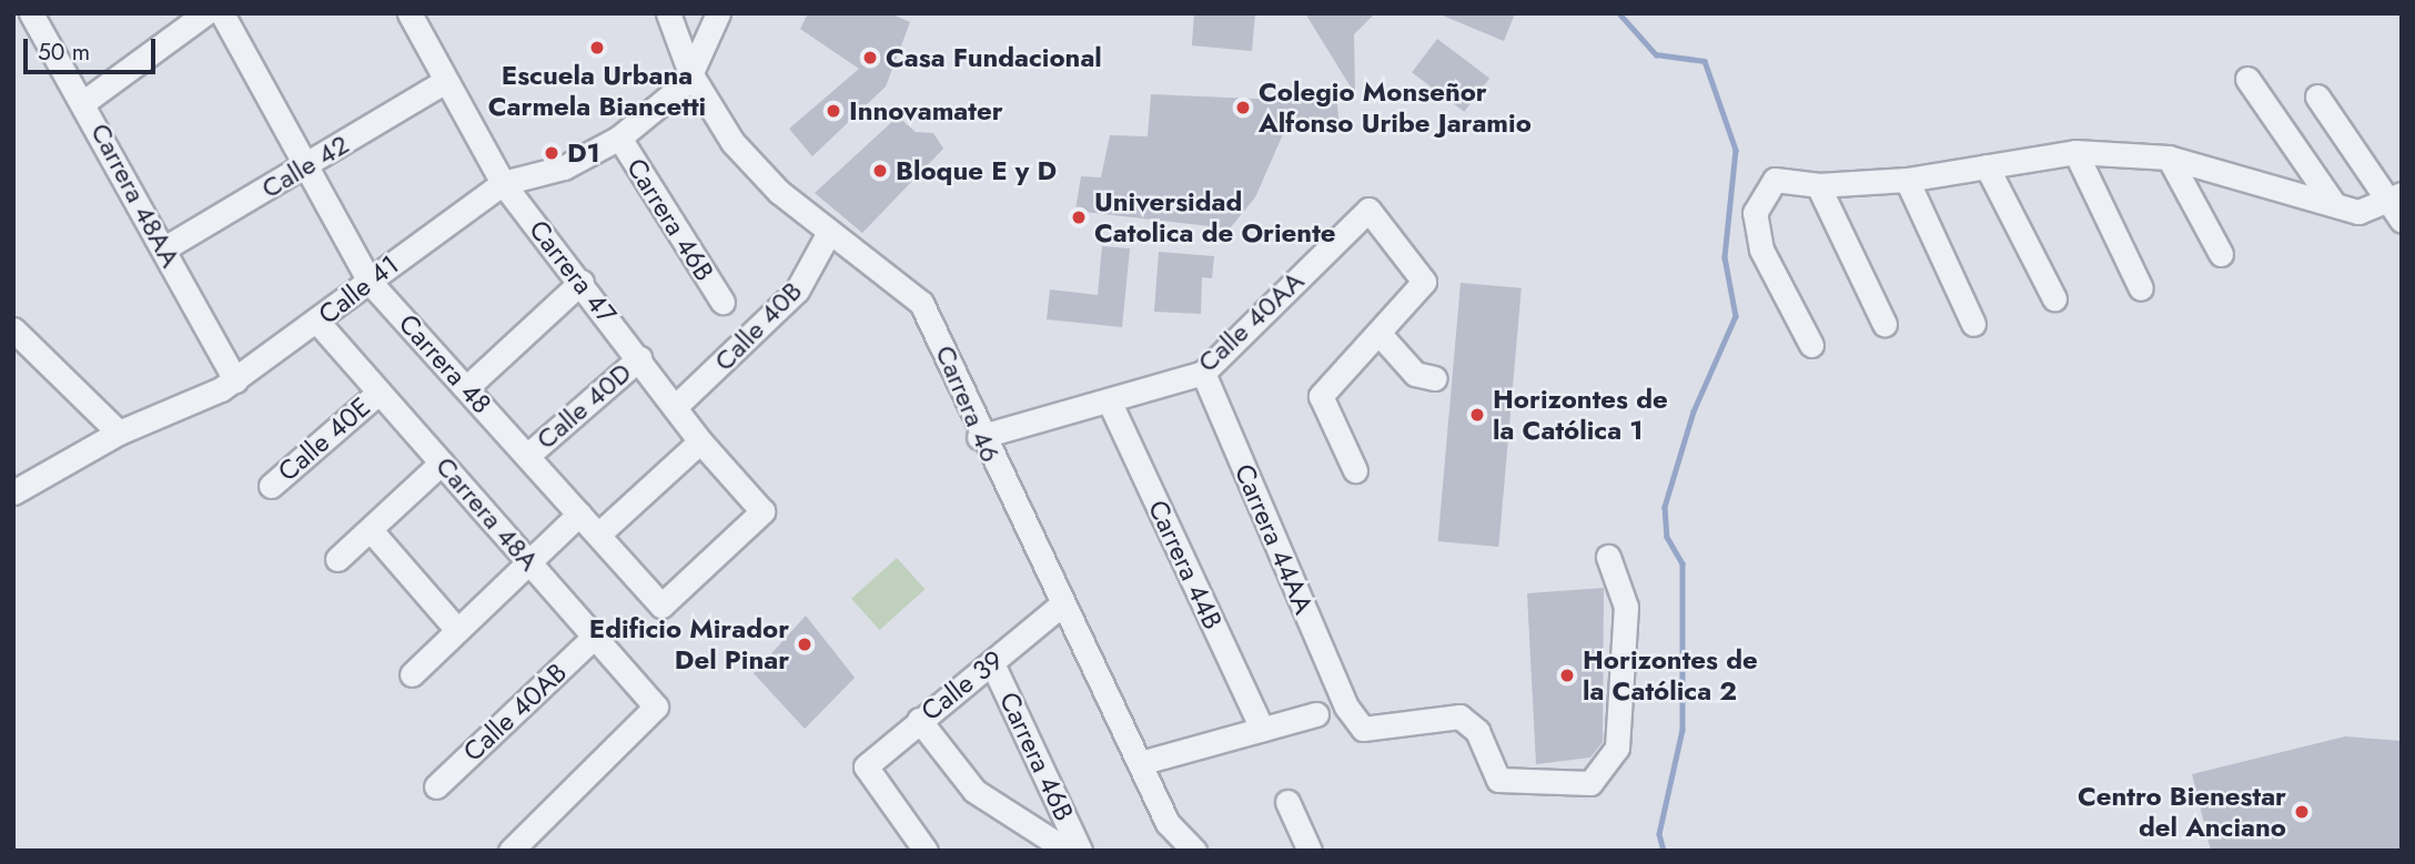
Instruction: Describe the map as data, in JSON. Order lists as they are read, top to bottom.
{
  "streets": {
    "street": [
      "Calle 42",
      "Carrera 48AA",
      "Carrera 46B",
      "Carrera 47",
      "Calle 41",
      "Calle 40AA",
      "Calle 40B",
      "Carrera 48",
      "Carrera 46",
      "Calle 40D",
      "Calle 40E",
      "Carrera 48A",
      "Carrera 44AA",
      "Carrera 44B",
      "Calle 39",
      "Calle 40AB"
    ]
  },
  "crossings": [
    ["Calle 42", "Carrera 48AA"],
    ["Calle 42", "Carrera 47"],
    ["Calle 42", "Carrera 48"],
    ["Carrera 48AA", "Calle 41"],
    ["Carrera 46B", "Calle 41"],
    ["Carrera 46B", "Calle 39"],
    ["Carrera 47", "Calle 41"],
    ["Carrera 47", "Calle 40B"],
    ["Carrera 47", "Carrera 48"],
    ["Carrera 47", "Calle 40D"],
    ["Calle 41", "Carrera 48"],
    ["Calle 41", "Carrera 46"],
    ["Calle 41", "Carrera 48A"],
    ["Calle 40AA", "Carrera 46"],
    ["Calle 40AA", "Carrera 44AA"],
    ["Calle 40AA", "Carrera 44B"],
    ["Calle 40B", "Carrera 46"],
    ["Carrera 48", "Calle 40D"],
    ["Carrera 46", "Calle 39"],
    ["Calle 40E", "Carrera 48A"],
    ["Carrera 48A", "Calle 40AB"]
  ],
  "places": [
    "Escuela Urbana Carmela Biancetti",
    "Casa Fundacional",
    "Colegio Monseñor Alfonso Uribe Jaramio",
    "Innovamater",
    "D1",
    "Bloque E y D",
    "Universidad Catolica de Oriente",
    "Horizontes de la Católica 1",
    "Edificio Mirador Del Pinar",
    "Horizontes de la Católica 2",
    "Centro Bienestar del Anciano"
  ],
  "scale_bar": "50 m"
}
